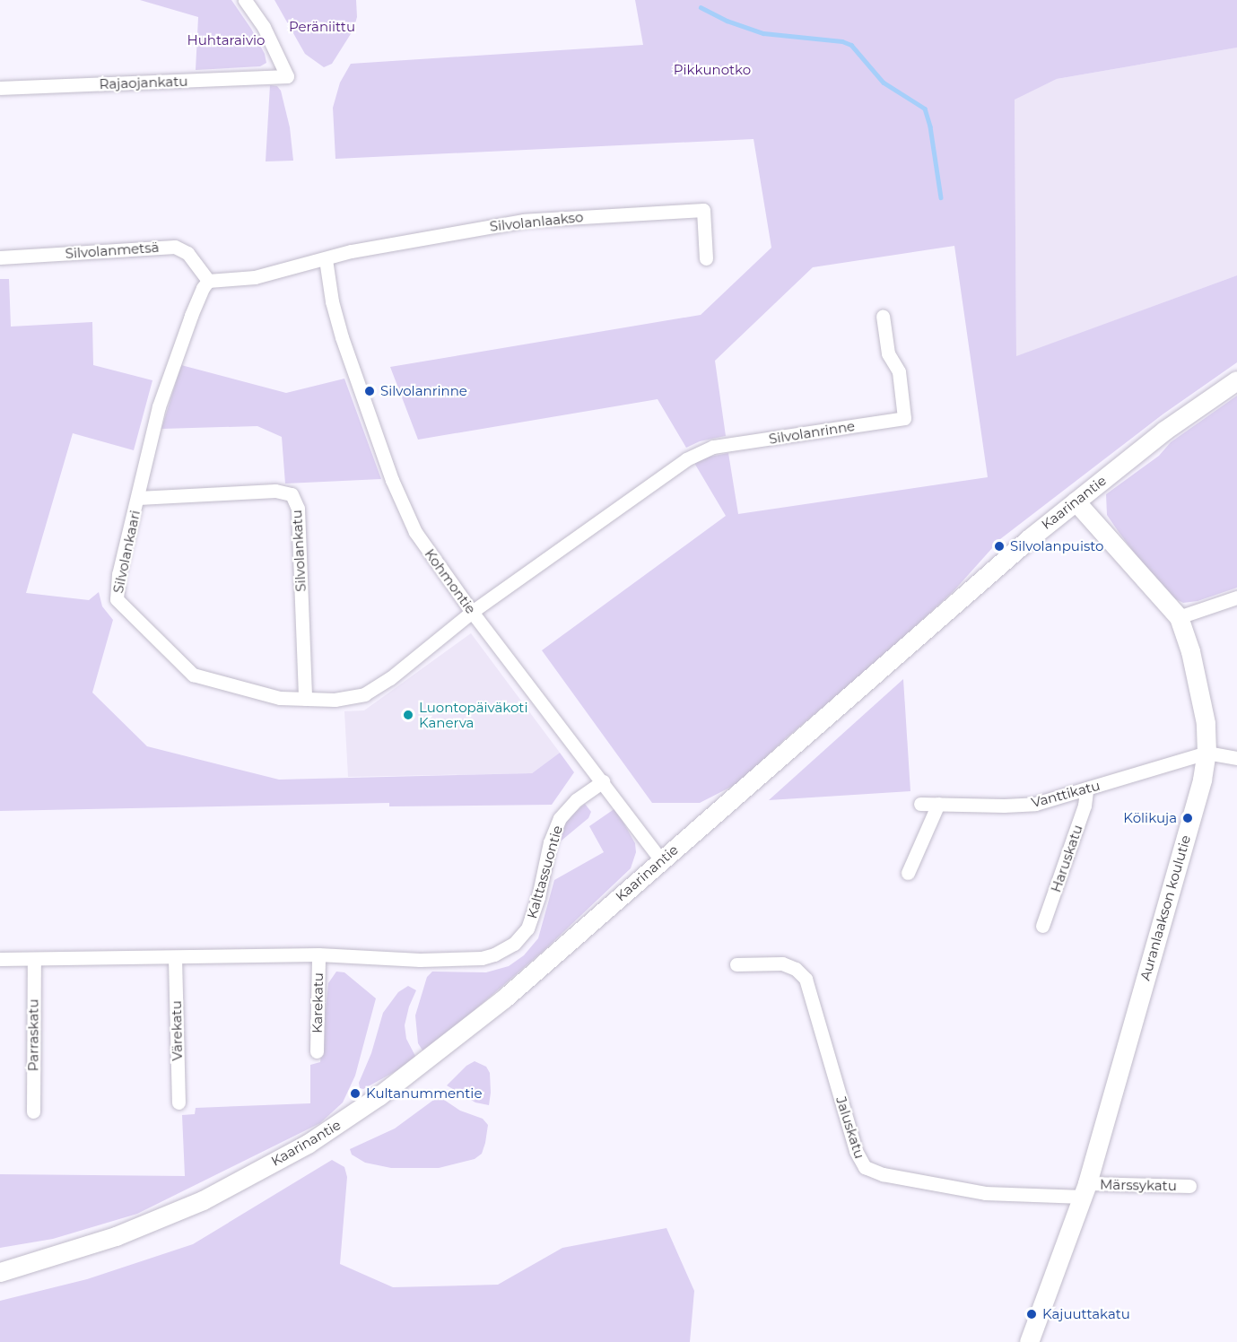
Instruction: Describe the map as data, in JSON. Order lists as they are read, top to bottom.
{
  "streets": {
    "main road": ["Kaarinantie", "Auranlaakson koulutie"],
    "street": [
      "Rajaojankatu",
      "Silvolanlaakso",
      "Silvolanmetsä",
      "Silvolanrinne",
      "Silvolankatu",
      "Silvolankaari",
      "Kohmontie",
      "Vanttikatu",
      "Haruskatu",
      "Kalttassuontie",
      "Karekatu",
      "Värekatu",
      "Parraskatu",
      "Jaluskatu",
      "Märssykatu"
    ]
  },
  "crossings": [
    ["Silvolanlaakso", "Kohmontie"],
    ["Silvolanmetsä", "Silvolankaari"],
    ["Silvolanrinne", "Silvolankaari"],
    ["Silvolanrinne", "Kohmontie"],
    ["Kaarinantie", "Kohmontie"],
    ["Kaarinantie", "Auranlaakson koulutie"],
    ["Silvolankatu", "Silvolankaari"],
    ["Silvolankaari", "Kohmontie"],
    ["Kohmontie", "Kalttassuontie"],
    ["Vanttikatu", "Haruskatu"],
    ["Vanttikatu", "Auranlaakson koulutie"],
    ["Kalttassuontie", "Karekatu"],
    ["Auranlaakson koulutie", "Jaluskatu"],
    ["Auranlaakson koulutie", "Märssykatu"],
    ["Jaluskatu", "Märssykatu"]
  ],
  "parks": ["Peräniittu", "Huhtaraivio", "Pikkunotko"],
  "places": [
    "Silvolanrinne",
    "Silvolanpuisto",
    "Luontopäiväkoti Kanerva",
    "Kölikuja",
    "Kultanummentie",
    "Kajuuttakatu"
  ]
}
